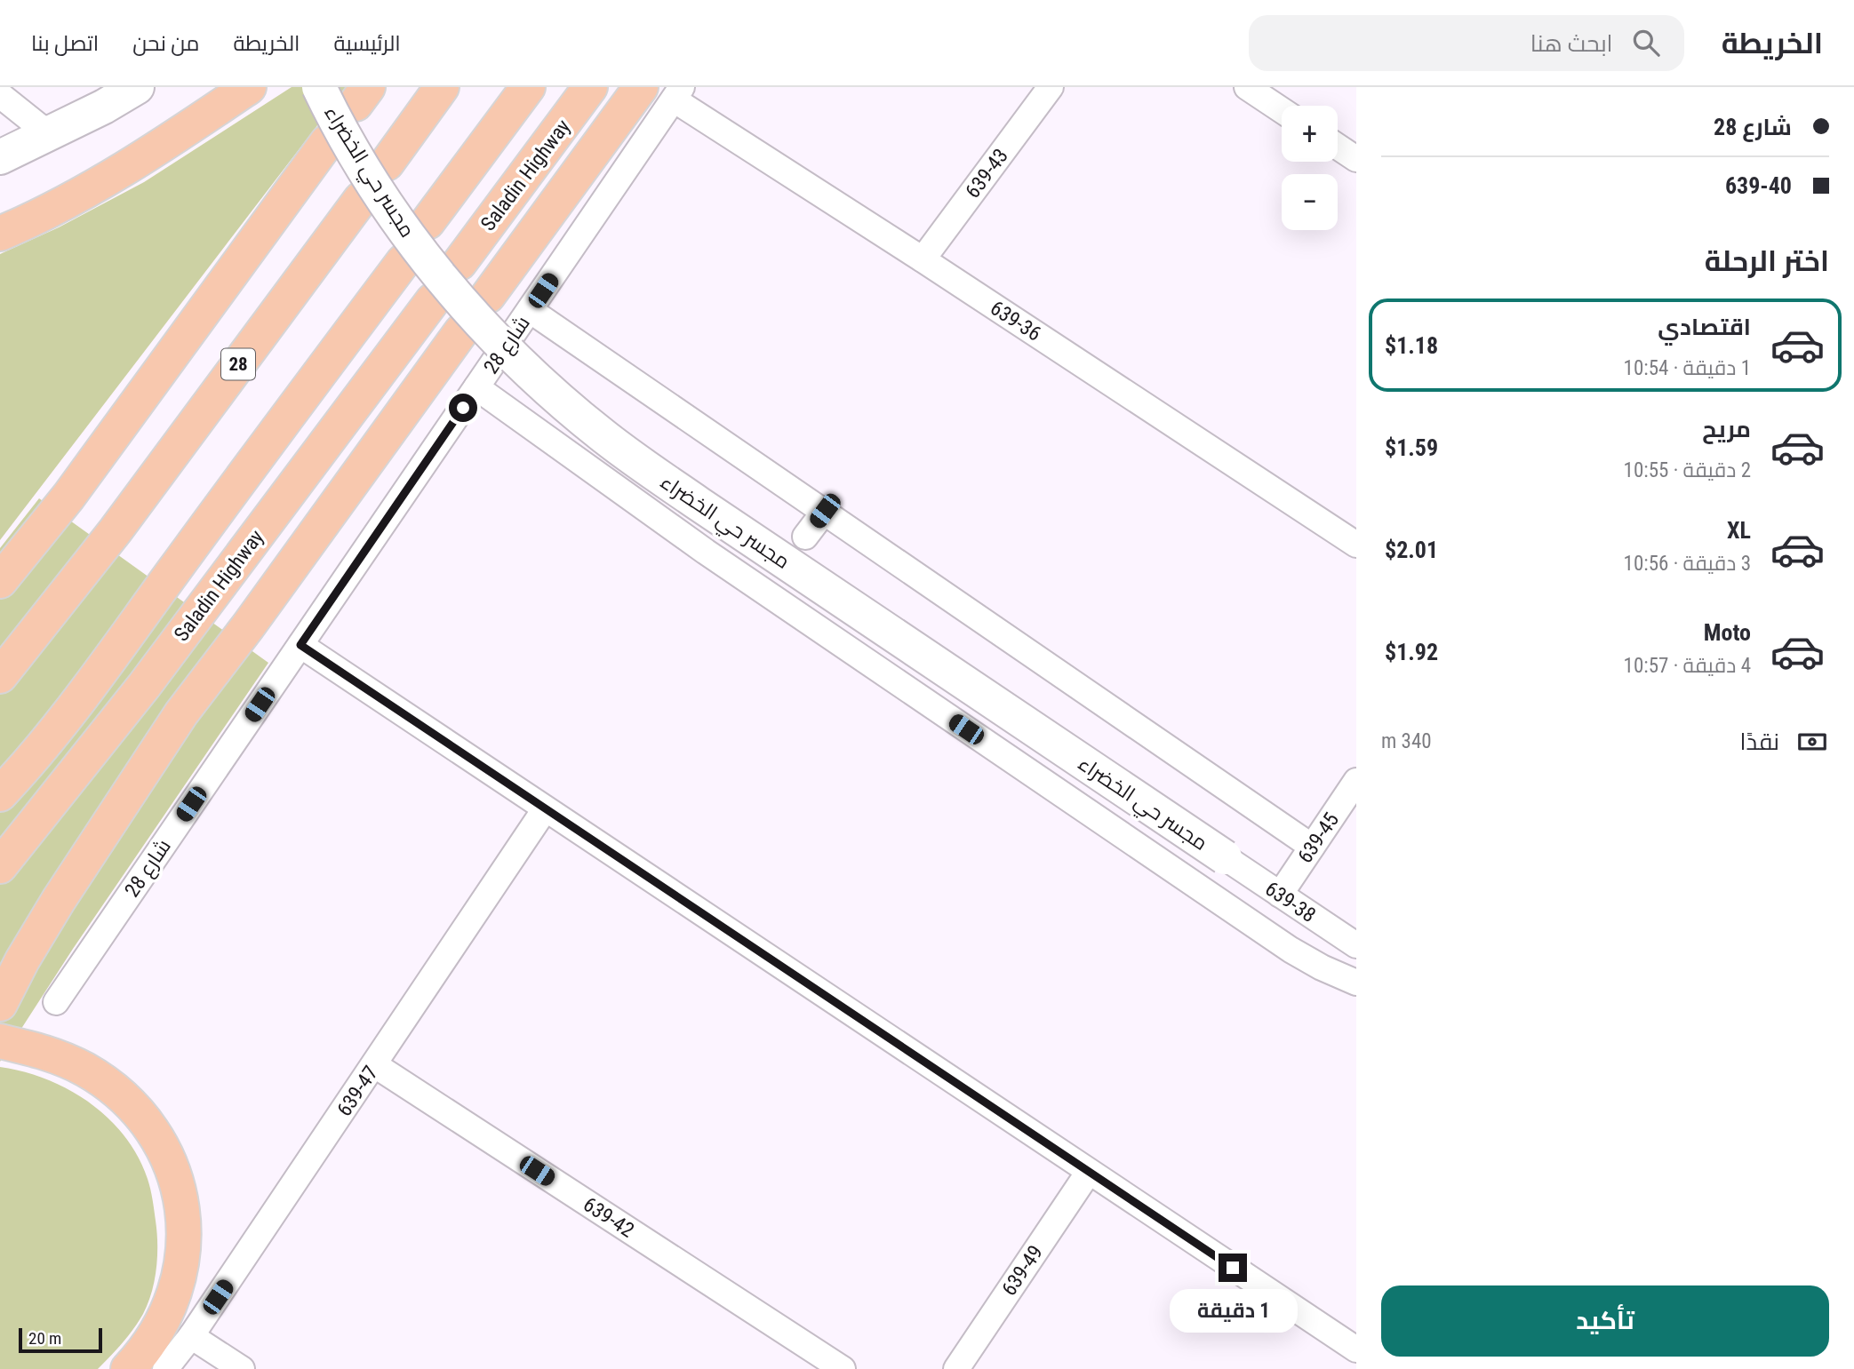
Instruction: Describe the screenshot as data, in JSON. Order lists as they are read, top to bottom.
{
  "streets": {
    "highway": ["Saladin Highway", "28"],
    "street": [
      "مجسر حي الخضراء",
      "639-43",
      "639-36",
      "شارع 28",
      "639-45",
      "639-38",
      "639-47",
      "639-42",
      "639-49"
    ]
  },
  "crossings": [
    ["مجسر حي الخضراء", "639-38"],
    ["639-43", "639-36"],
    ["639-36", "شارع 28"],
    ["639-45", "639-38"],
    ["639-47", "639-42"]
  ],
  "scale_bar": "20 m",
  "page": {
    "header": "الخريطة",
    "search": "ابحث هنا",
    "nav": [
      "الرئيسية",
      "الخريطة",
      "من نحن",
      "اتصل بنا"
    ],
    "banner": ["شارع 28", "639-40"],
    "map_buttons": ["+", "−"],
    "heading": "اختر الرحلة",
    "list": [
      {
        "name": "اقتصادي",
        "note": "1 دقيقة · 10:54",
        "value": "$1.18"
      },
      {
        "name": "مريح",
        "note": "2 دقيقة · 10:55",
        "value": "$1.59"
      },
      {
        "name": "XL",
        "note": "3 دقيقة · 10:56",
        "value": "$2.01"
      },
      {
        "name": "Moto",
        "note": "4 دقيقة · 10:57",
        "value": "$1.92"
      }
    ],
    "pay": ["نقدًا", "340 m"],
    "buttons": "تأكيد",
    "bubble": "1 دقيقة",
    "scale": "20 m"
  }
}
